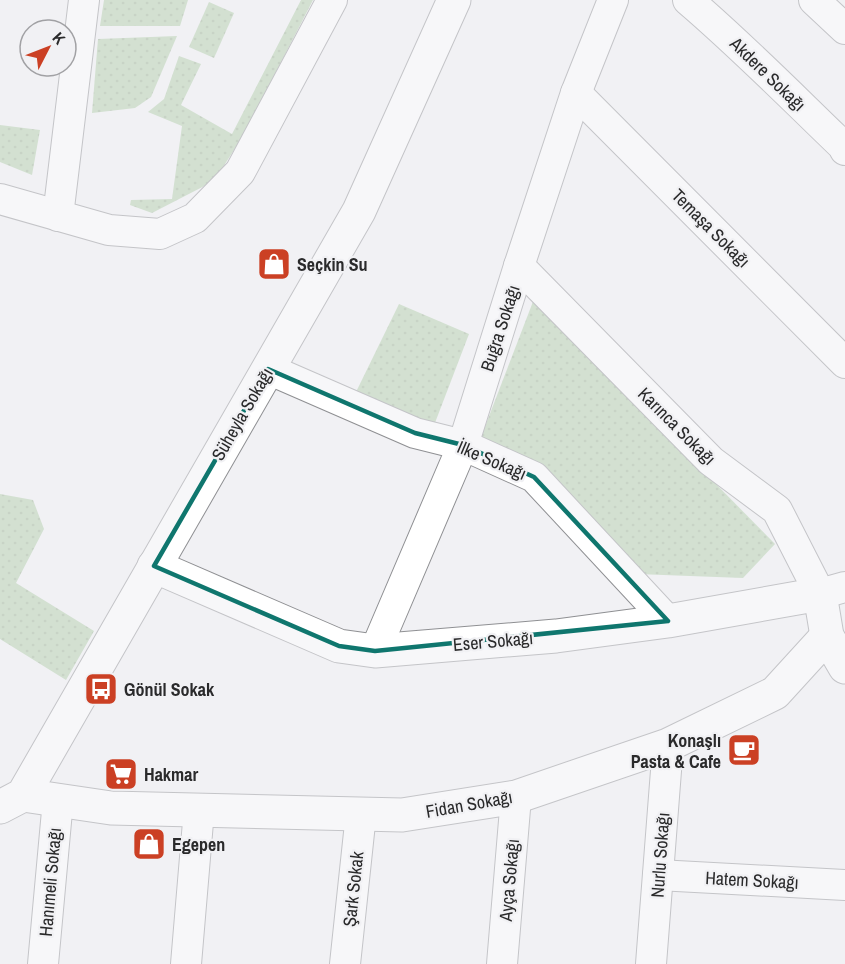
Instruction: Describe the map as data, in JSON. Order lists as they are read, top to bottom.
{
  "streets": {
    "street": [
      "Akdere Sokağı",
      "Temaşa Sokağı",
      "Buğra Sokağı",
      "Süheyla Sokağı",
      "Karınca Sokağı",
      "İlke Sokağı",
      "Eser Sokağı",
      "Fidan Sokağı",
      "Nurlu Sokağı",
      "Ayça Sokağı",
      "Hatem Sokağı",
      "Hanımeli Sokağı",
      "Şark Sokak"
    ]
  },
  "crossings": [
    ["Temaşa Sokağı", "Buğra Sokağı"],
    ["Buğra Sokağı", "Karınca Sokağı"],
    ["Buğra Sokağı", "İlke Sokağı"],
    ["Buğra Sokağı", "Eser Sokağı"],
    ["Süheyla Sokağı", "İlke Sokağı"],
    ["Süheyla Sokağı", "Eser Sokağı"],
    ["Süheyla Sokağı", "Fidan Sokağı"],
    ["Karınca Sokağı", "Eser Sokağı"],
    ["İlke Sokağı", "Eser Sokağı"],
    ["Fidan Sokağı", "Nurlu Sokağı"],
    ["Fidan Sokağı", "Ayça Sokağı"],
    ["Fidan Sokağı", "Hanımeli Sokağı"],
    ["Fidan Sokağı", "Şark Sokak"],
    ["Nurlu Sokağı", "Hatem Sokağı"]
  ],
  "places": {
    "shop": ["Seçkin Su", "Egepen"],
    "bus stop": ["Gönül Sokak"],
    "cafe": ["Konaşlı Pasta & Cafe"],
    "supermarket": ["Hakmar"]
  },
  "north": "top right"
}
